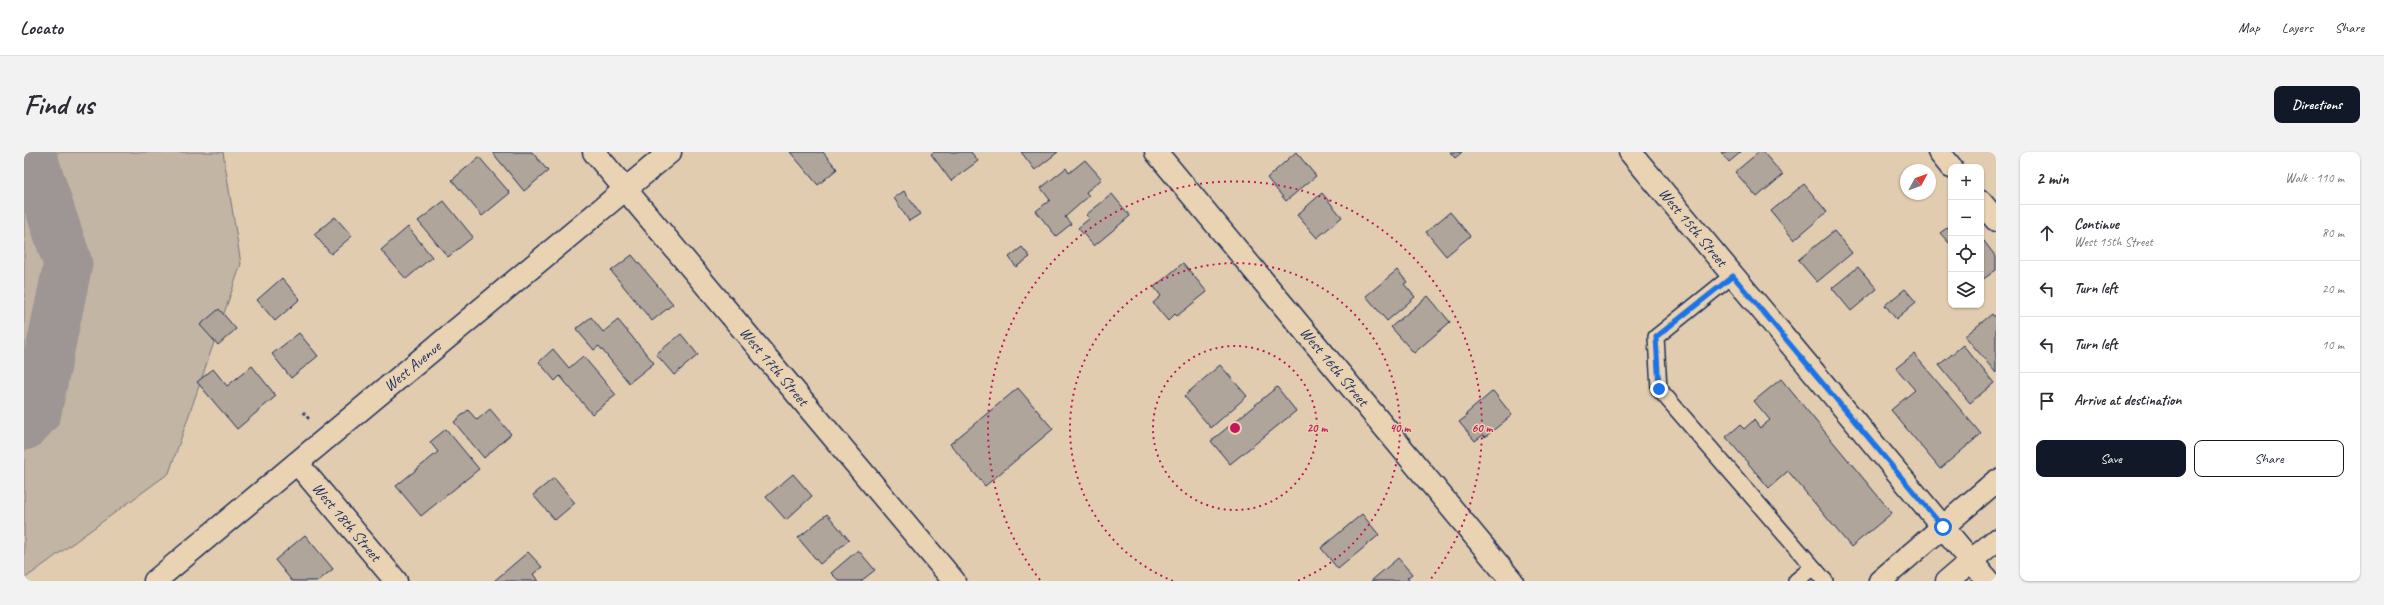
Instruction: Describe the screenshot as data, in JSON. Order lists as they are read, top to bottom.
{
  "streets": {
    "street": [
      "West 15th Street",
      "West Avenue",
      "West 16th Street",
      "West 17th Street",
      "West 18th Street"
    ]
  },
  "crossings": [
    ["West Avenue", "West 17th Street"],
    ["West Avenue", "West 18th Street"]
  ],
  "north": "top right",
  "page": {
    "header": "Locato",
    "nav": ["Map", "Layers", "Share"],
    "buttons": [
      "Directions",
      ["Save", "Share"]
    ],
    "title": "Find us",
    "heading": ["2 min", "Walk · 110 m"],
    "map_buttons": ["+", "−"],
    "list": [
      ["Continue", "West 15th Street", "80 m"],
      ["Turn left", "20 m"],
      ["Turn left", "10 m"],
      "Arrive at destination"
    ]
  },
  "rings": ["20 m", "40 m", "60 m"]
}
